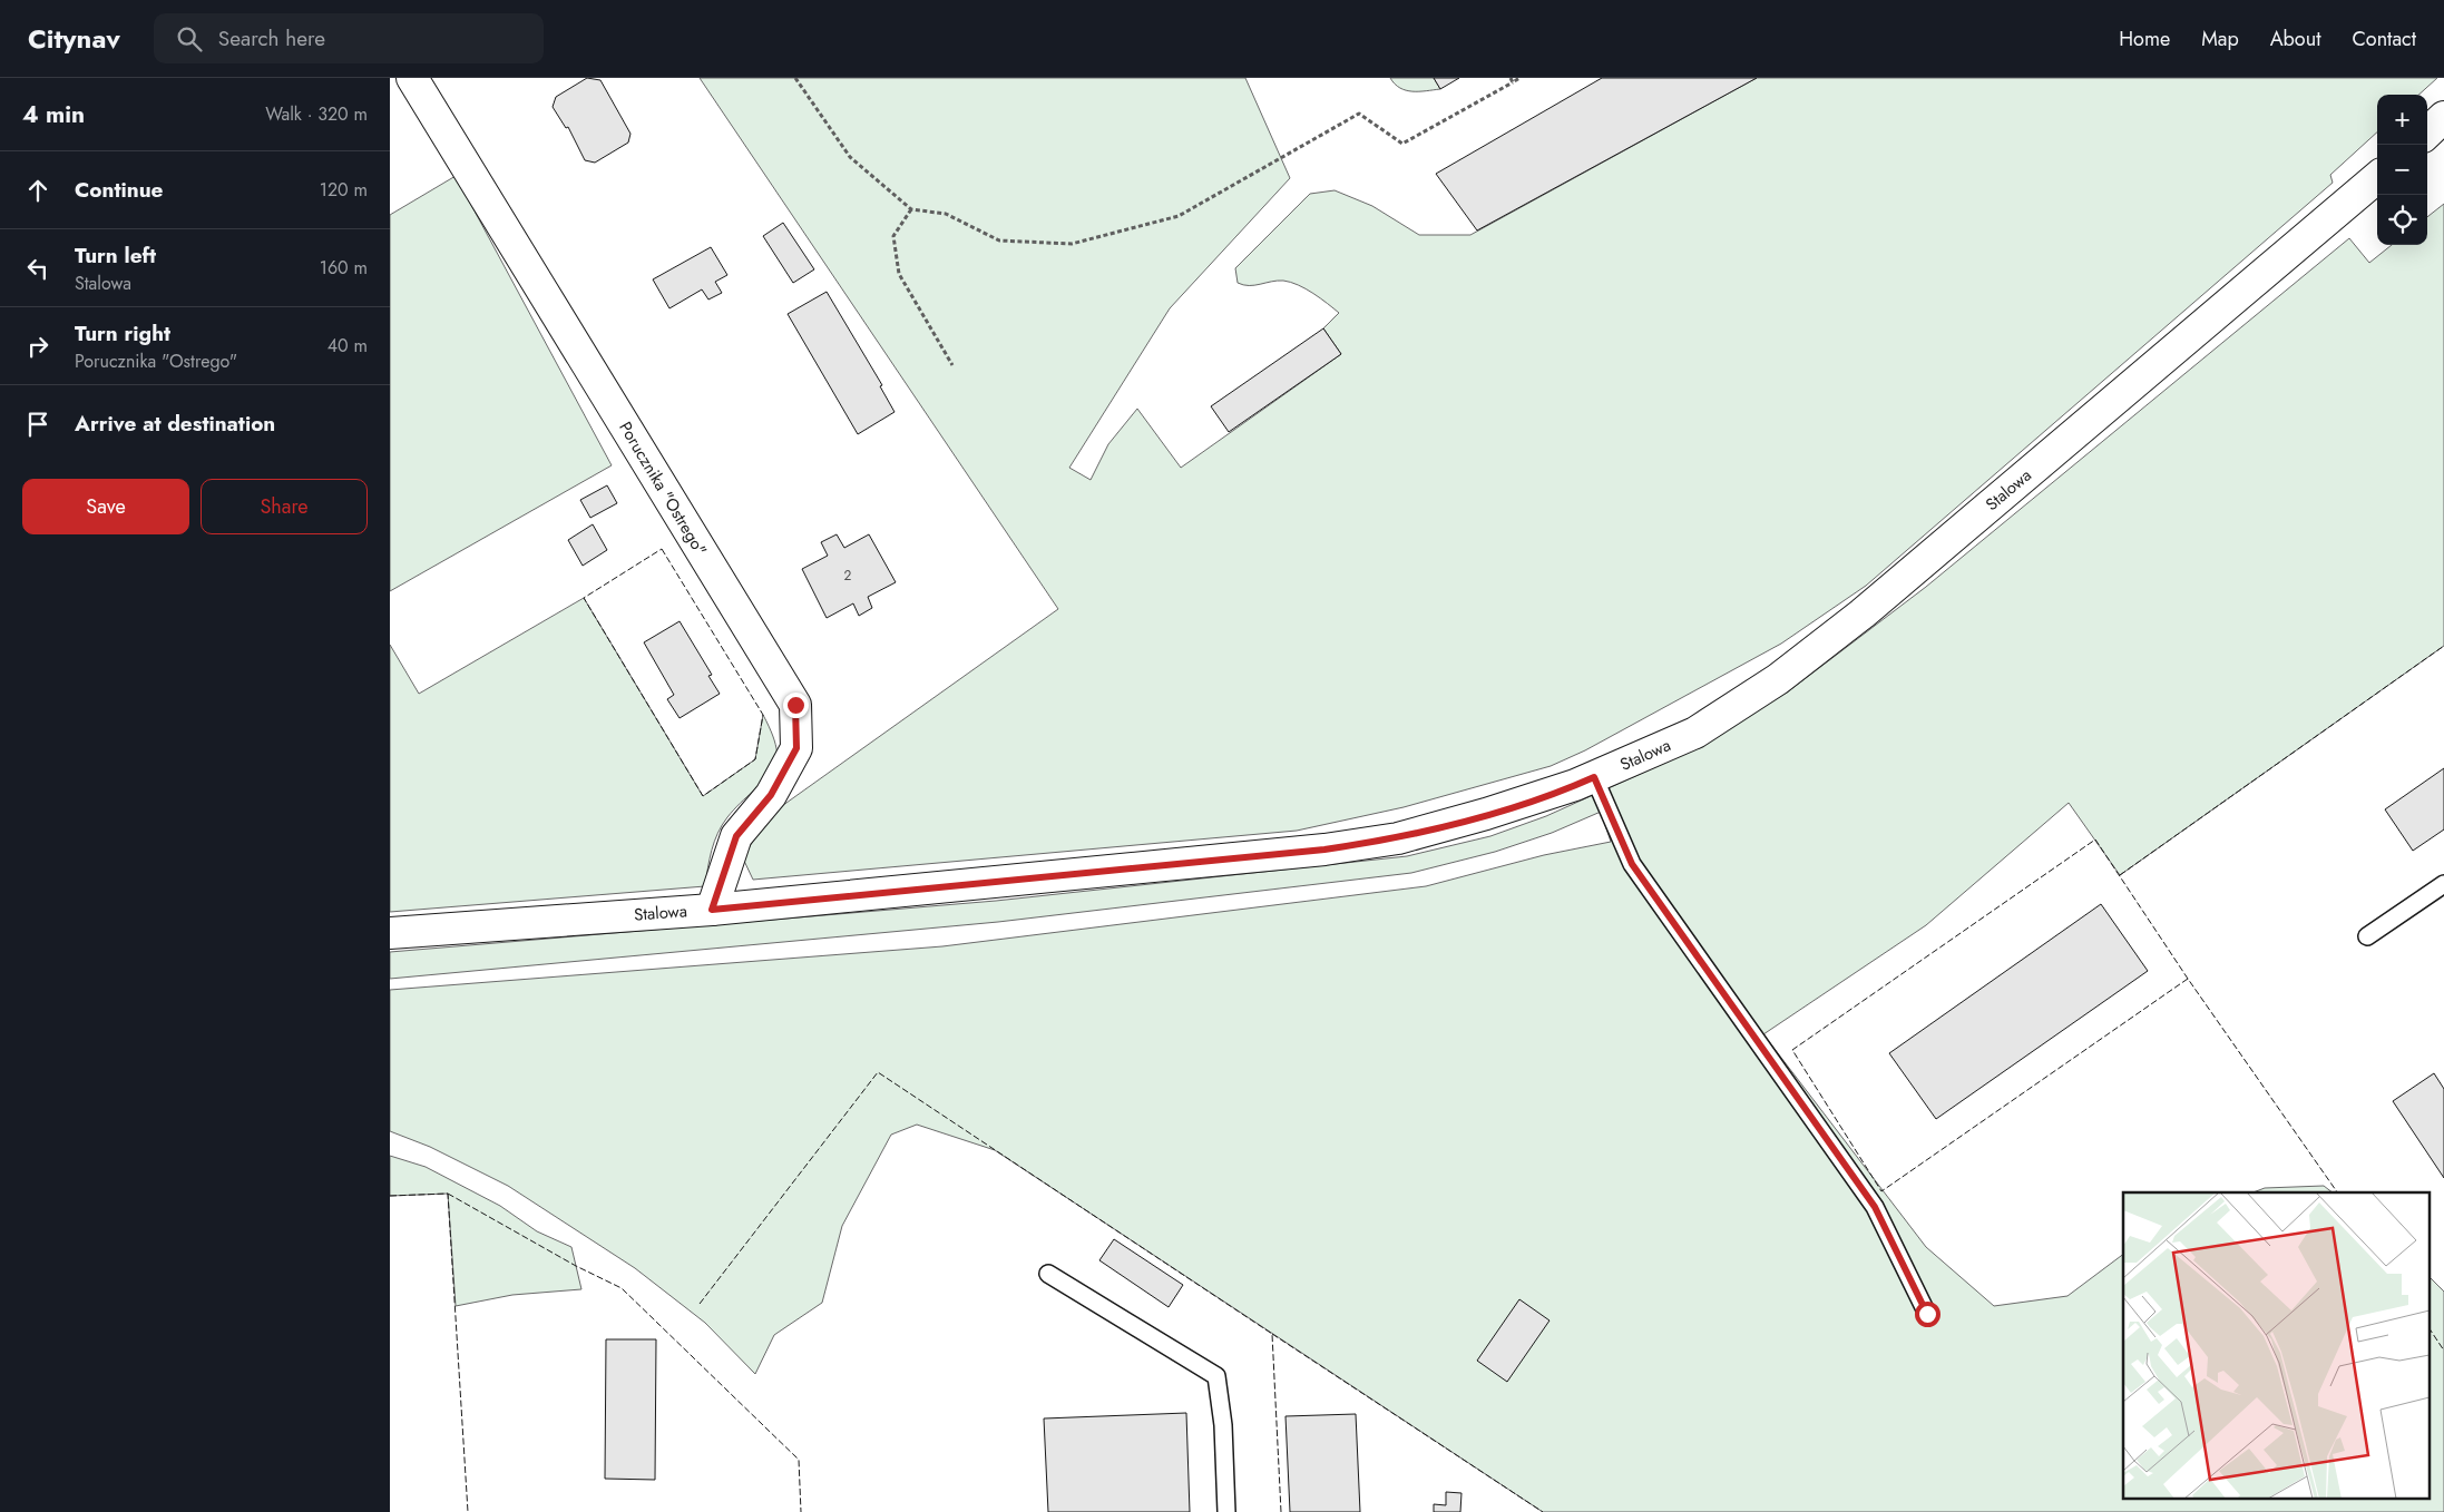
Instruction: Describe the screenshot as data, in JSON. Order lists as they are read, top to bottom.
{
  "streets": {
    "street": ["Porucznika \"Ostrego\"", "Stalowa"]
  },
  "crossings": [
    ["Porucznika \"Ostrego\"", "Stalowa"]
  ],
  "house_numbers": ["2"],
  "page": {
    "header": "Citynav",
    "search": "Search here",
    "nav": [
      "Home",
      "Map",
      "About",
      "Contact"
    ],
    "heading": ["4 min", "Walk · 320 m"],
    "map_buttons": ["+", "−"],
    "list": [
      ["Continue", "120 m"],
      ["Turn left", "Stalowa", "160 m"],
      ["Turn right", "Porucznika \"Ostrego\"", "40 m"],
      "Arrive at destination"
    ],
    "buttons": ["Save", "Share"]
  }
}
